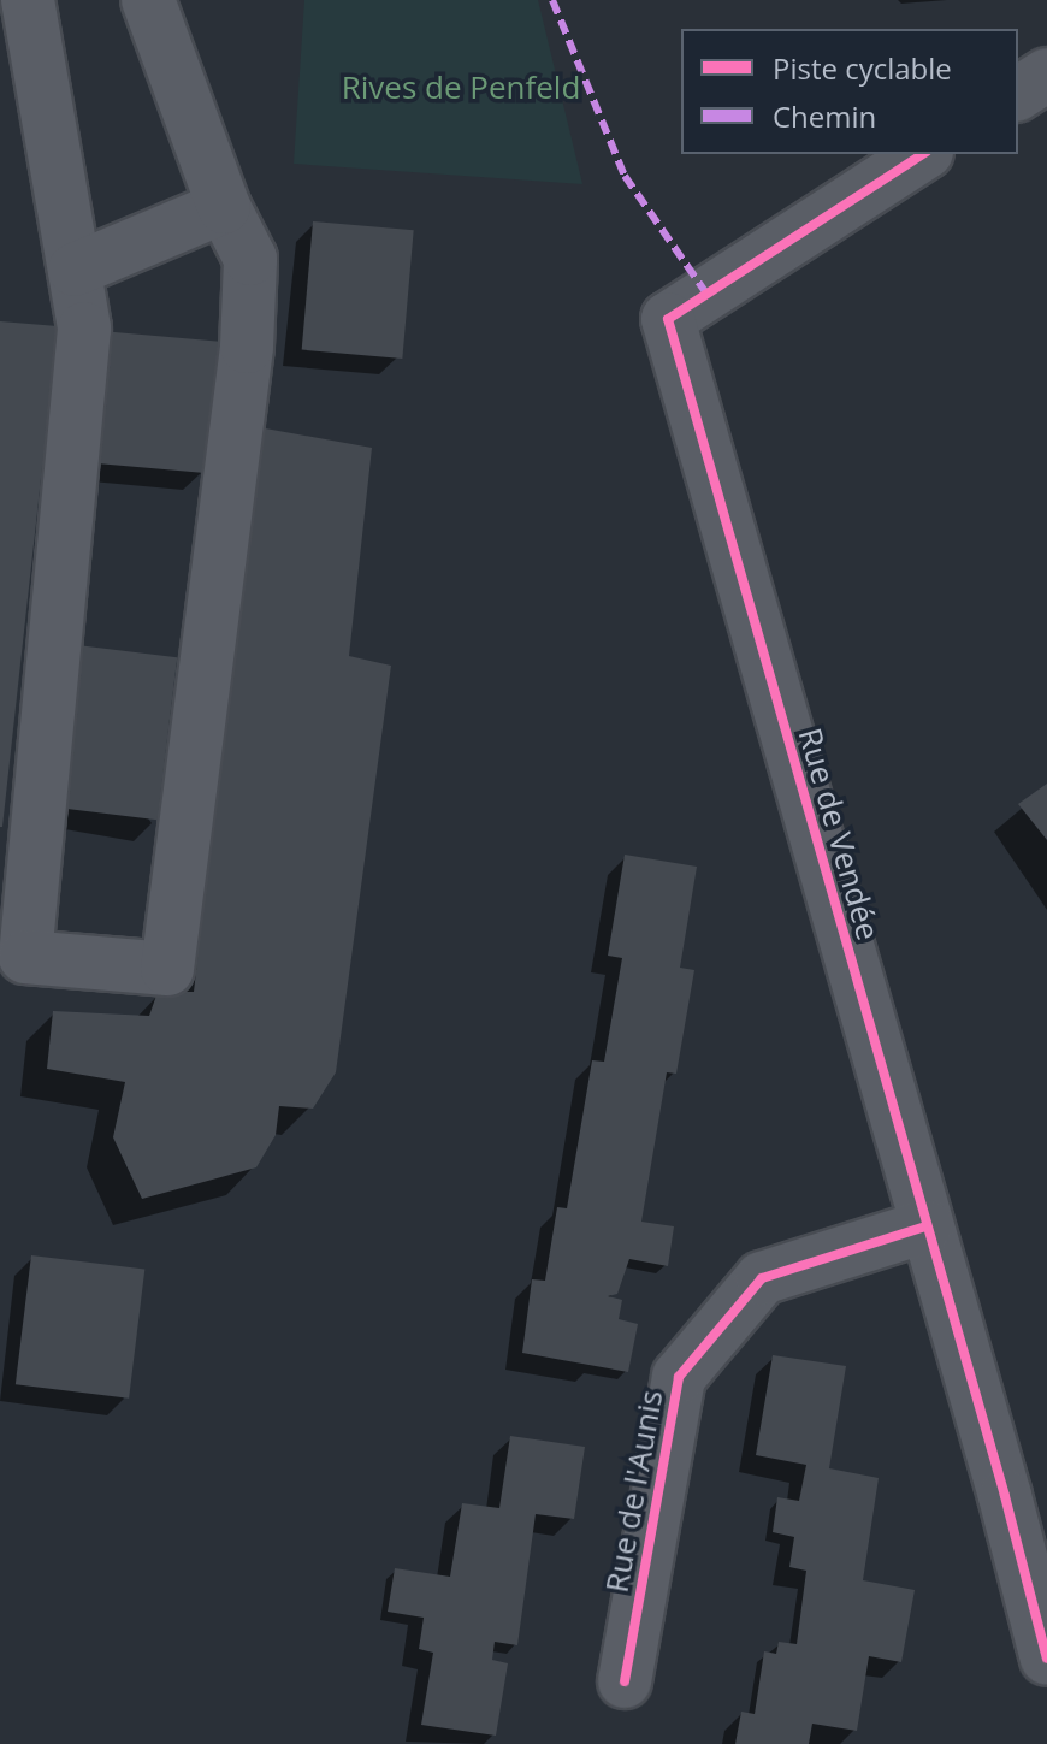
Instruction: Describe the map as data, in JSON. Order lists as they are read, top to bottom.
{
  "streets": {
    "street": ["Rue de Vendée", "Rue de l'Aunis"]
  },
  "crossings": [
    ["Rue de Vendée", "Rue de l'Aunis"]
  ],
  "parks": ["Rives de Penfeld"],
  "legend": ["Piste cyclable", "Chemin"]
}
